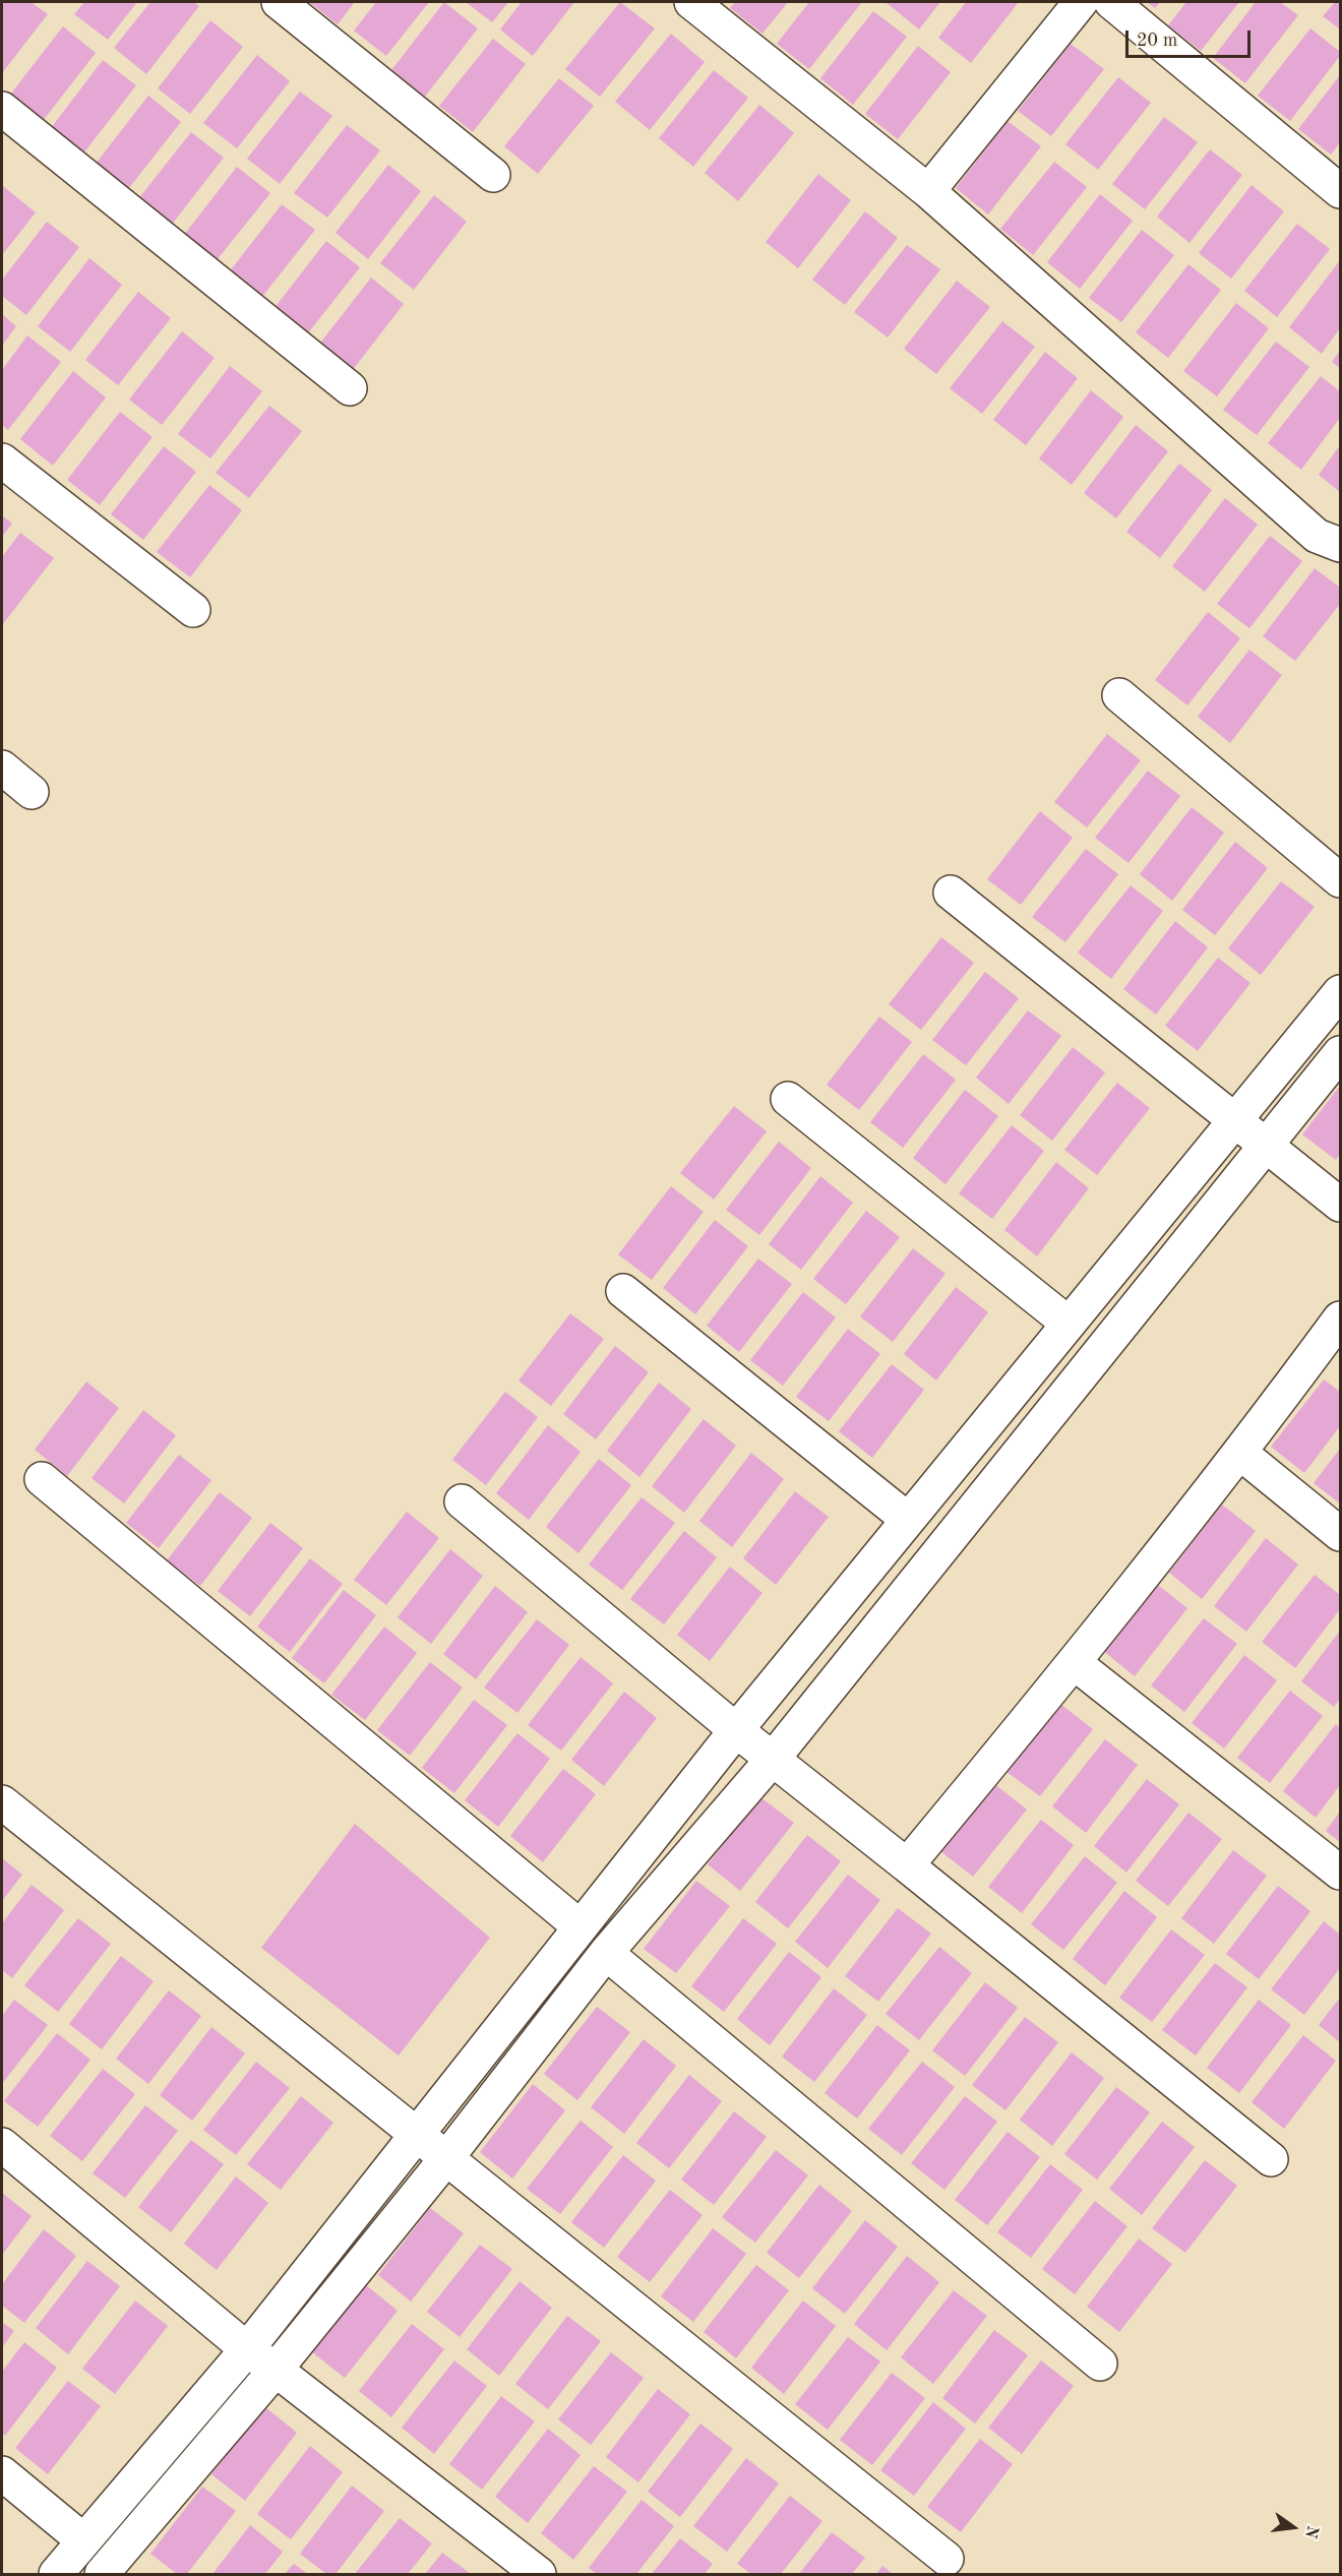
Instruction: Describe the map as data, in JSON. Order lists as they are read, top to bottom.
{
  "scale_bar": "20 m",
  "north": "right"
}
